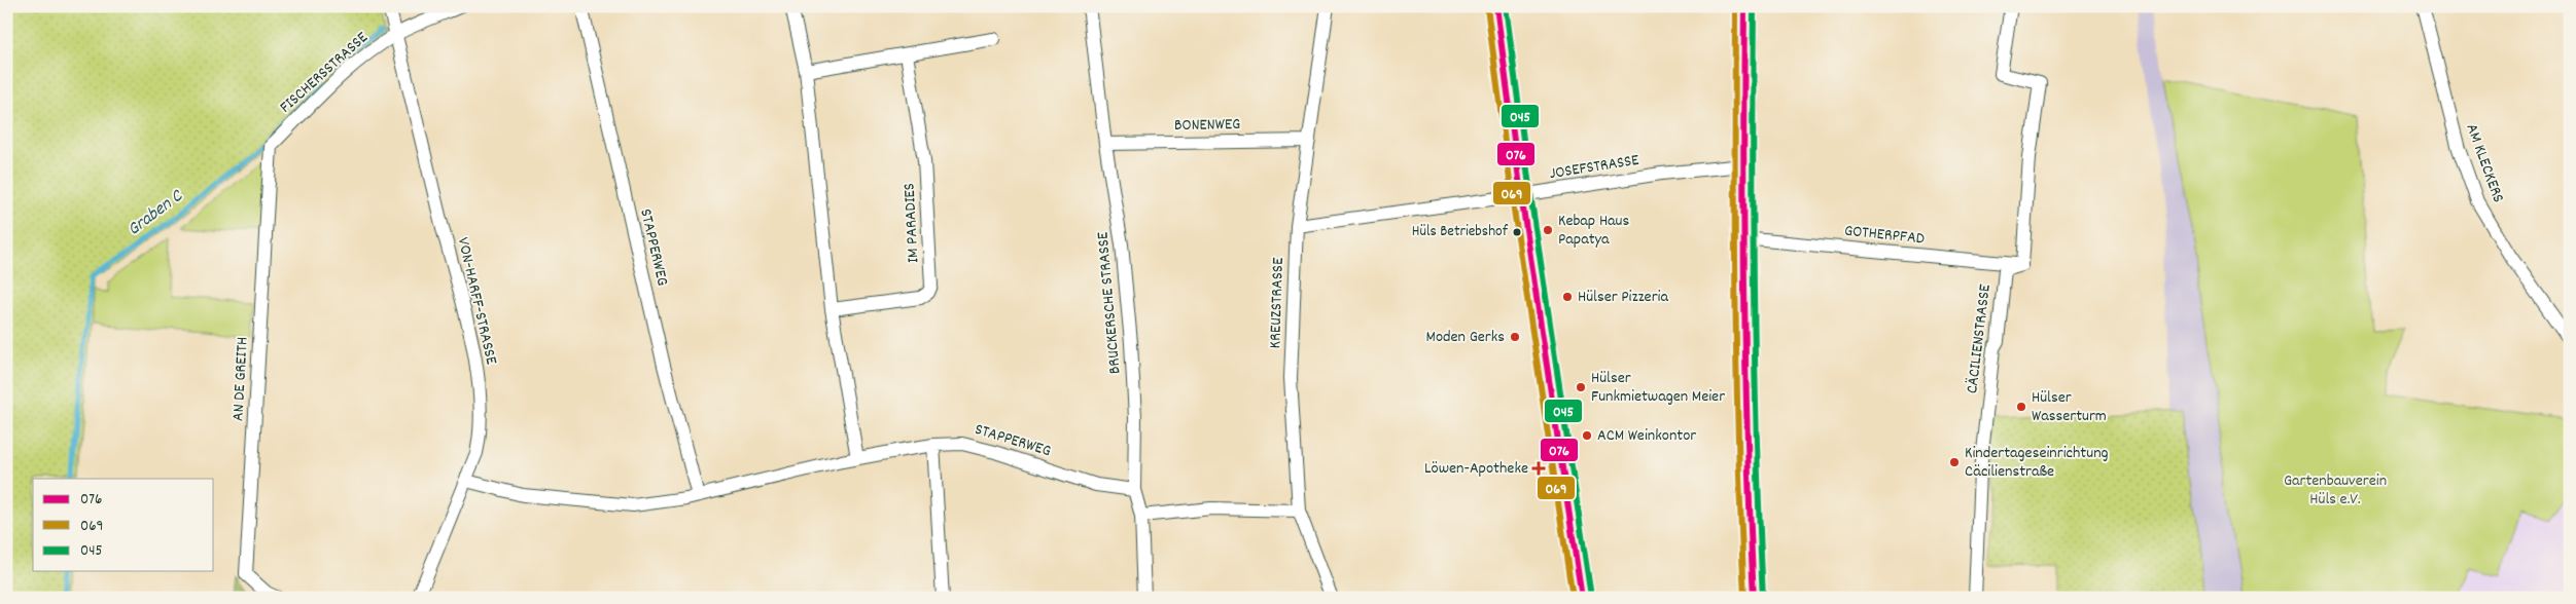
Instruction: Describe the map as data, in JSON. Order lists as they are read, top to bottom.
{
  "streets": {
    "street": [
      "FISCHERSSTRASSE",
      "BONENWEG",
      "AM KLECKERS",
      "JOSEFSTRASSE",
      "IM PARADIES",
      "GOTHERPFAD",
      "STAPPERWEG",
      "VON-HARFF-STRASSE",
      "BRUCKERSCHE STRASSE",
      "KREUZSTRASSE",
      "CÄCILIENSTRASSE",
      "AN DE GREITH"
    ]
  },
  "crossings": [
    ["FISCHERSSTRASSE", "VON-HARFF-STRASSE"],
    ["FISCHERSSTRASSE", "AN DE GREITH"],
    ["BONENWEG", "BRUCKERSCHE STRASSE"],
    ["BONENWEG", "KREUZSTRASSE"],
    ["JOSEFSTRASSE", "KREUZSTRASSE"],
    ["GOTHERPFAD", "CÄCILIENSTRASSE"],
    ["STAPPERWEG", "VON-HARFF-STRASSE"],
    ["STAPPERWEG", "BRUCKERSCHE STRASSE"]
  ],
  "water": ["Graben C"],
  "parks": ["Gartenbauverein Hüls e.V."],
  "places": {
    "other": [
      "Kebap Haus Papatya",
      "Hüls Betriebshof",
      "Hülser Pizzeria",
      "Moden Gerks",
      "Hülser Funkmietwagen Meier",
      "Hülser Wasserturm",
      "ACM Weinkontor",
      "Kindertageseinrichtung Cäcilienstraße"
    ],
    "health": ["Löwen-Apotheke"]
  },
  "lines": ["transit line 076", "transit line 069", "transit line 045"],
  "legend": ["076", "069", "045"]
}
